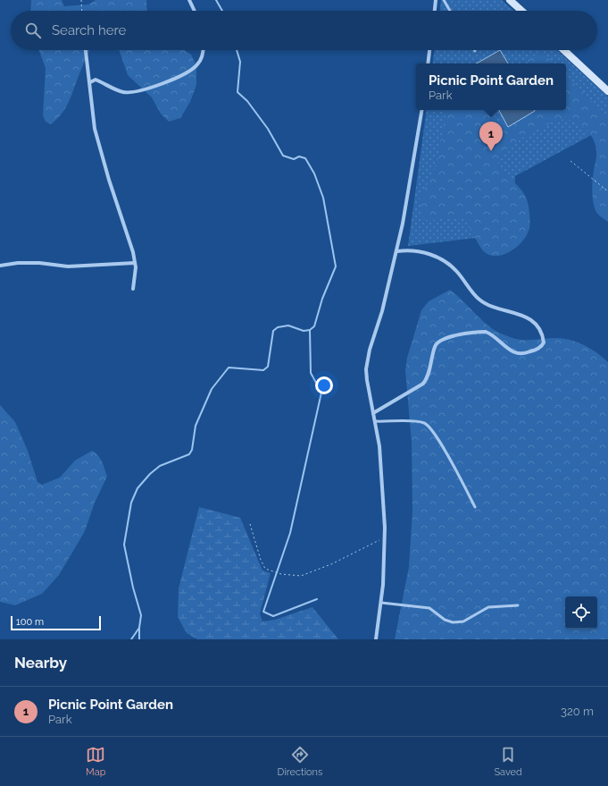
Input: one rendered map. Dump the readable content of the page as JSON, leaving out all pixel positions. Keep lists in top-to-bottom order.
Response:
{
  "scale_bar": "100 m",
  "page": {
    "search": "Search here",
    "popup": ["Picnic Point Garden", "Park"],
    "pins": "1",
    "scale": "100 m",
    "heading": "Nearby",
    "list": [
      {
        "mark": "1",
        "name": "Picnic Point Garden",
        "note": "Park",
        "value": "320 m"
      }
    ],
    "nav": ["Map", "Directions", "Saved"]
  }
}
